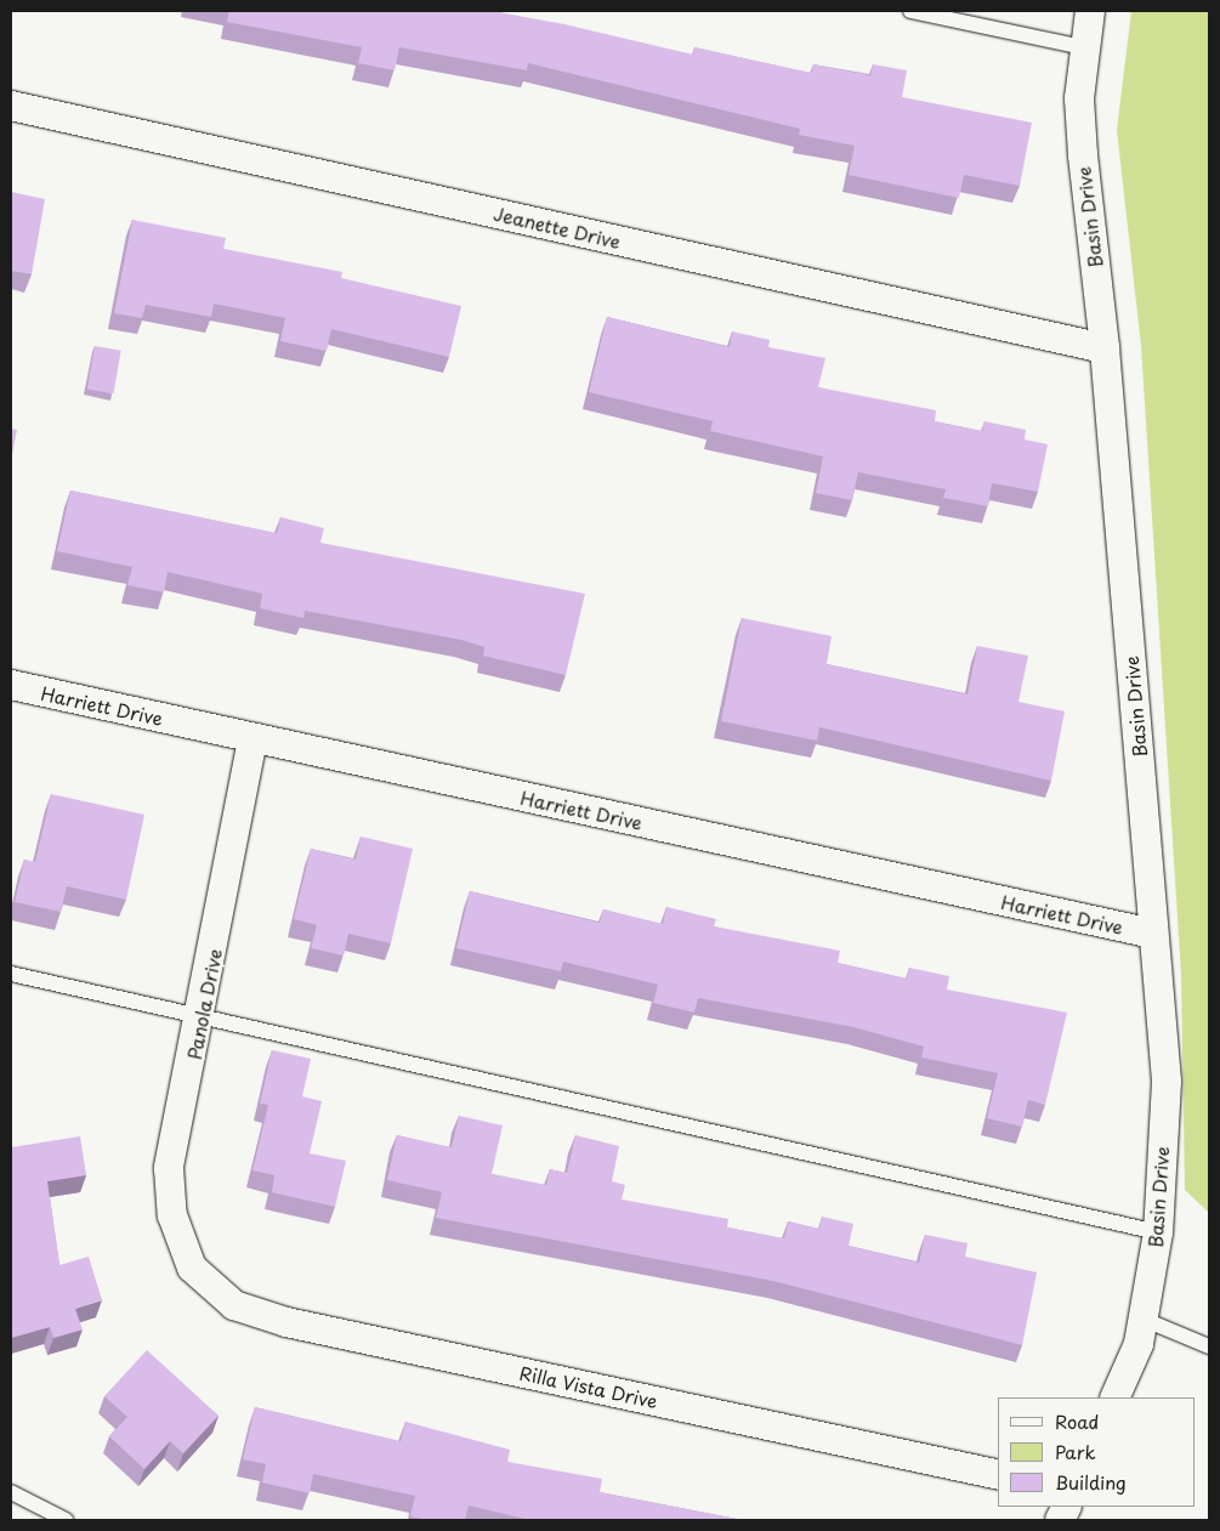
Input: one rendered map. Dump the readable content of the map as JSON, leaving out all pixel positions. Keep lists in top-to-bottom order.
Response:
{
  "streets": {
    "street": [
      "Basin Drive",
      "Jeanette Drive",
      "Harriett Drive",
      "Panola Drive",
      "Rilla Vista Drive"
    ]
  },
  "crossings": [
    ["Basin Drive", "Jeanette Drive"],
    ["Basin Drive", "Harriett Drive"],
    ["Harriett Drive", "Panola Drive"],
    ["Panola Drive", "Rilla Vista Drive"]
  ],
  "legend": ["Road", "Park", "Building"]
}
